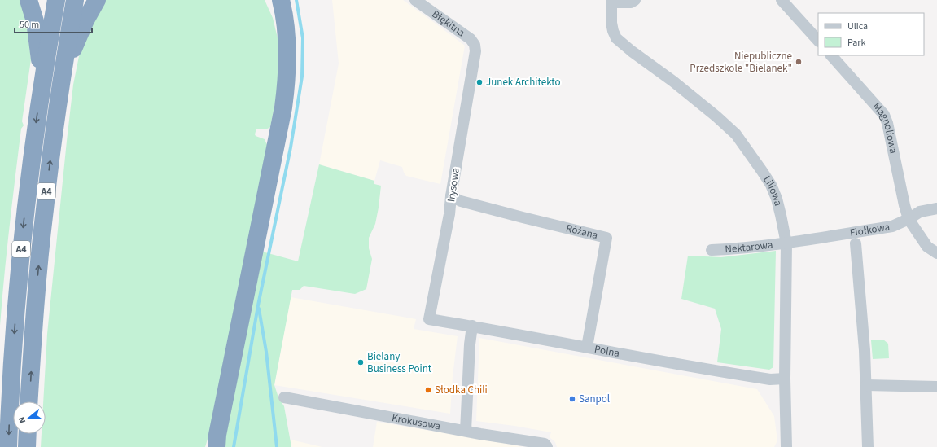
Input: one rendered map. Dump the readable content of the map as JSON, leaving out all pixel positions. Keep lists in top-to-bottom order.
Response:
{
  "streets": {
    "highway": ["A4", "А4"],
    "street": [
      "Błękitna",
      "Magnoliowa",
      "Irysowa",
      "Liliowa",
      "Fiołkowa",
      "Różana",
      "Nektarowa",
      "Polna",
      "Krokusowa"
    ]
  },
  "crossings": [
    ["Błękitna", "Irysowa"],
    ["Magnoliowa", "Fiołkowa"],
    ["Irysowa", "Różana"],
    ["Irysowa", "Polna"],
    ["Liliowa", "Fiołkowa"],
    ["Liliowa", "Nektarowa"],
    ["Liliowa", "Polna"],
    ["Fiołkowa", "Nektarowa"],
    ["Różana", "Polna"]
  ],
  "places": [
    "Niepubliczne Przedszkole \"Bielanek\"",
    "Junek Architekto",
    "Bielany Business Point",
    "Słodka Chili",
    "Sanpol"
  ],
  "legend": ["Ulica", "Park"],
  "scale_bar": "50 m",
  "north": "left"
}
